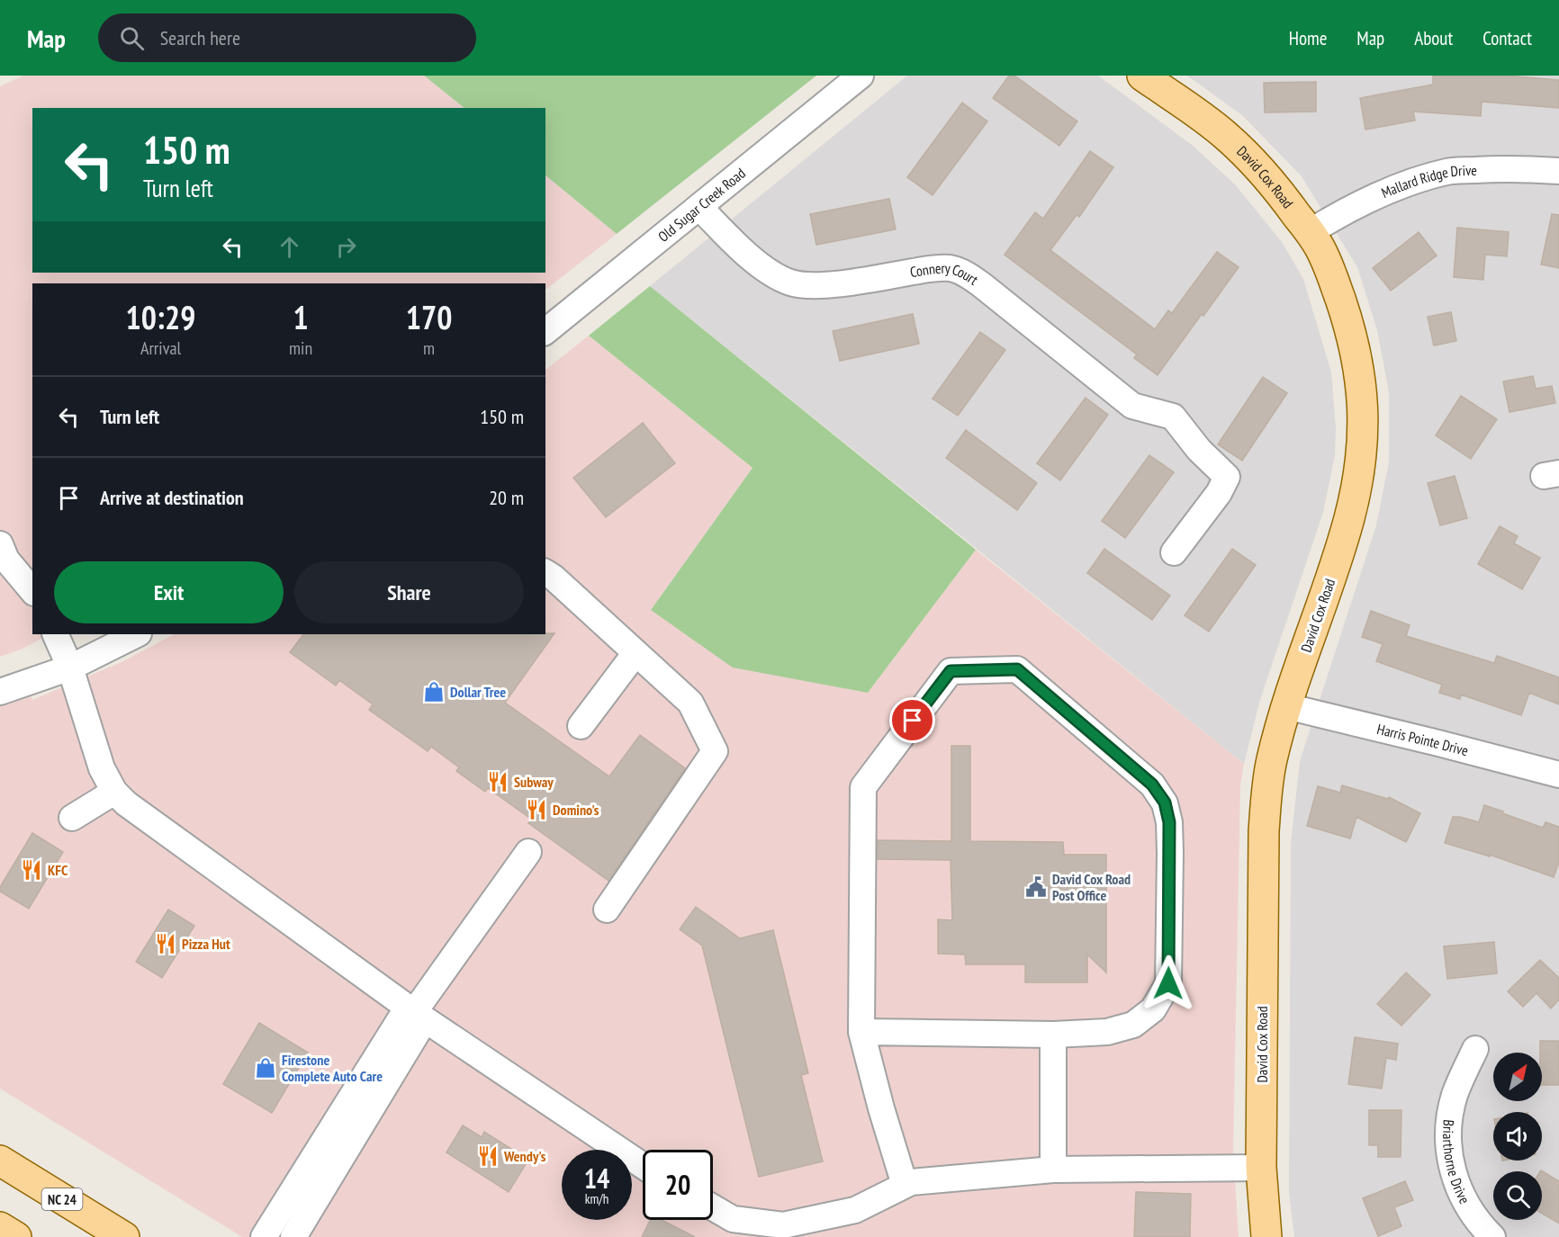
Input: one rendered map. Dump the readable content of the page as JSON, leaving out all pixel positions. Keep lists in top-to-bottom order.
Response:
{
  "streets": {
    "main road": ["David Cox Road", "NC 24"],
    "street": [
      "Mallard Ridge Drive",
      "Old Sugar Creek Road",
      "Connery Court",
      "Harris Pointe Drive",
      "Briarthorne Drive"
    ]
  },
  "crossings": [
    ["David Cox Road", "Mallard Ridge Drive"],
    ["David Cox Road", "Harris Pointe Drive"],
    ["Old Sugar Creek Road", "Connery Court"]
  ],
  "places": {
    "shop": ["Dollar Tree", "Firestone Complete Auto Care"],
    "restaurant": [
      "Subway",
      "Domino's",
      "KFC",
      "Pizza Hut",
      "Wendy's"
    ],
    "public building": ["David Cox Road Post Office"]
  },
  "north": "top right",
  "page": {
    "header": "Map",
    "search": "Search here",
    "nav": [
      "Home",
      "Map",
      "About",
      "Contact"
    ],
    "turn": ["150 m", "Turn left"],
    "eta": [
      "10:29",
      "Arrival",
      "1",
      "min",
      "170",
      "m"
    ],
    "list": [
      {
        "name": "Turn left",
        "value": "150 m"
      },
      {
        "name": "Arrive at destination",
        "value": "20 m"
      }
    ],
    "buttons": ["Exit", "Share"],
    "speed": "14 km/h",
    "limit": "20"
  }
}
